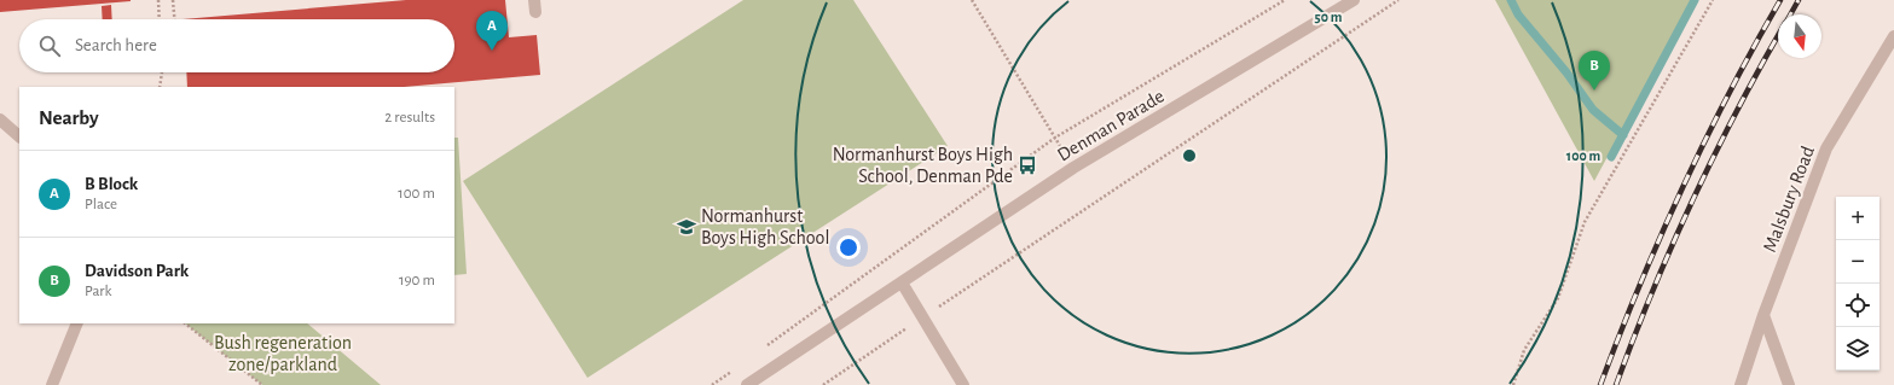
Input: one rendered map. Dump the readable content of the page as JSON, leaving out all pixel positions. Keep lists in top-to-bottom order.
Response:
{
  "streets": {
    "street": ["Denman Parade", "Malsbury Road"]
  },
  "parks": ["Bush regeneration zone/parkland"],
  "places": {
    "bus stop": ["Normanhurst Boys High School, Denman Pde"],
    "school or university": ["Normanhurst Boys High School"]
  },
  "north": "bottom",
  "page": {
    "pins": ["A", "B"],
    "search": "Search here",
    "heading": ["Nearby", "2 results"],
    "list": [
      {
        "mark": "A",
        "name": "B Block",
        "note": "Place",
        "value": "100 m"
      },
      {
        "mark": "B",
        "name": "Davidson Park",
        "note": "Park",
        "value": "190 m"
      }
    ],
    "map_buttons": ["+", "−"]
  },
  "rings": ["50 m", "100 m"]
}
